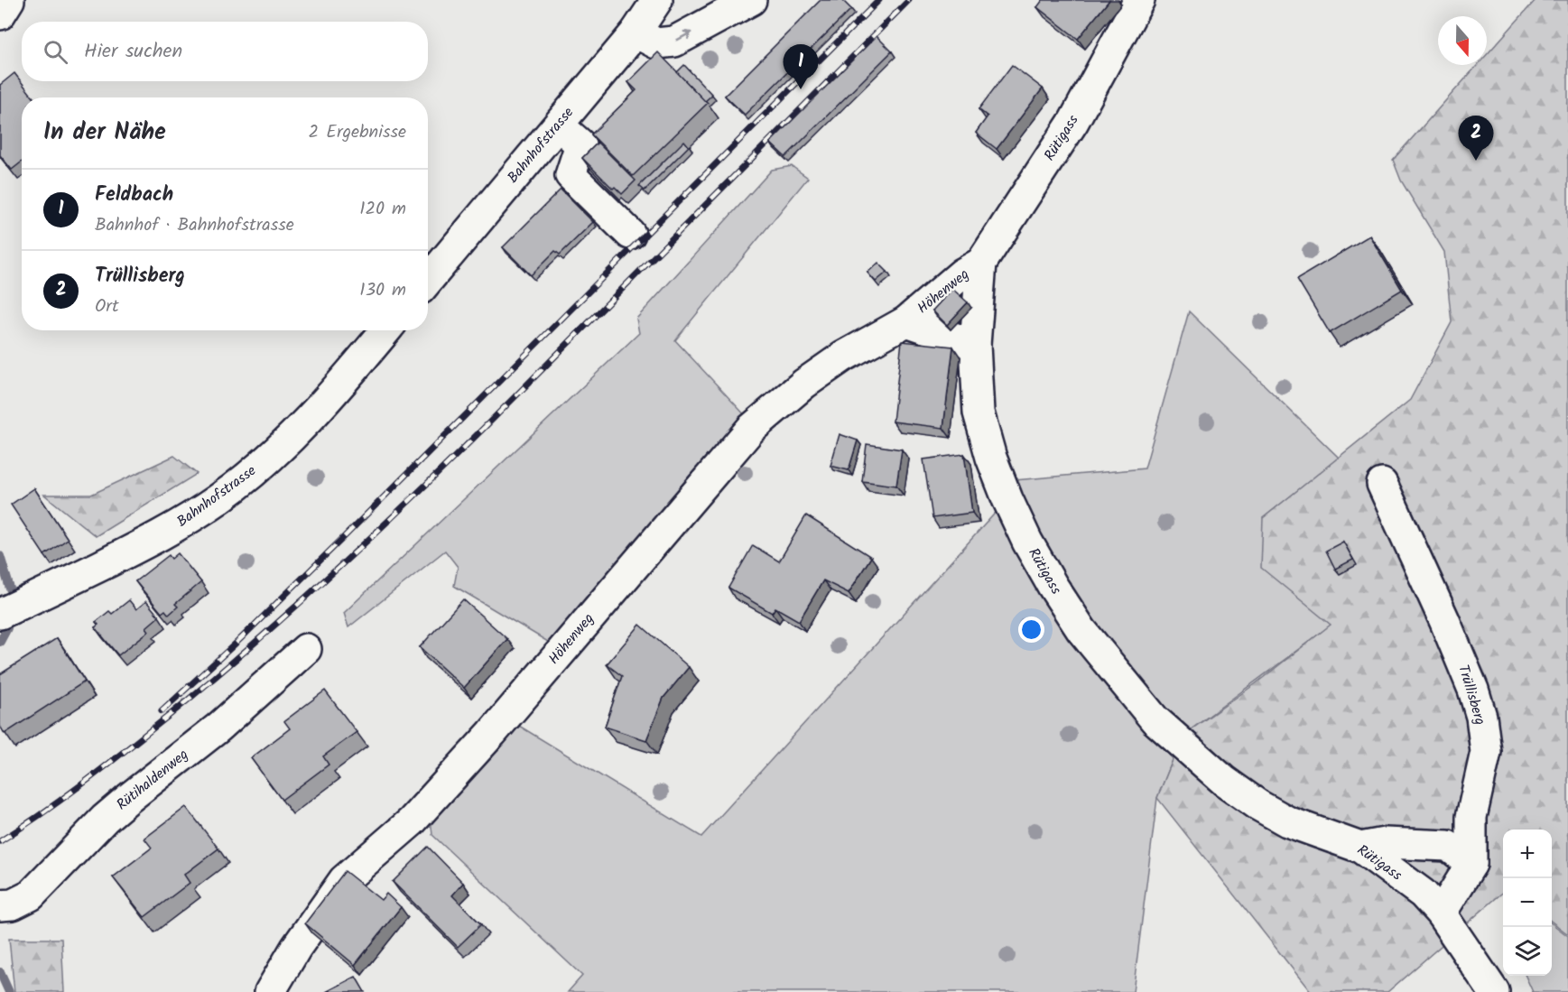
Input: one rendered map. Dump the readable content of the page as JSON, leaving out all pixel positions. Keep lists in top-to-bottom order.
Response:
{
  "streets": {
    "street": [
      "Rütigass",
      "Bahnhofstrasse",
      "Höhenweg",
      "Trüllisberg",
      "Rütihaldenweg"
    ]
  },
  "crossings": [
    ["Rütigass", "Höhenweg"]
  ],
  "north": "bottom",
  "page": {
    "search": "Hier suchen",
    "pins": ["1", "2"],
    "heading": ["In der Nähe", "2 Ergebnisse"],
    "list": [
      {
        "mark": "1",
        "name": "Feldbach",
        "note": "Bahnhof · Bahnhofstrasse",
        "value": "120 m"
      },
      {
        "mark": "2",
        "name": "Trüllisberg",
        "note": "Ort",
        "value": "130 m"
      }
    ],
    "map_buttons": ["+", "−"]
  }
}
